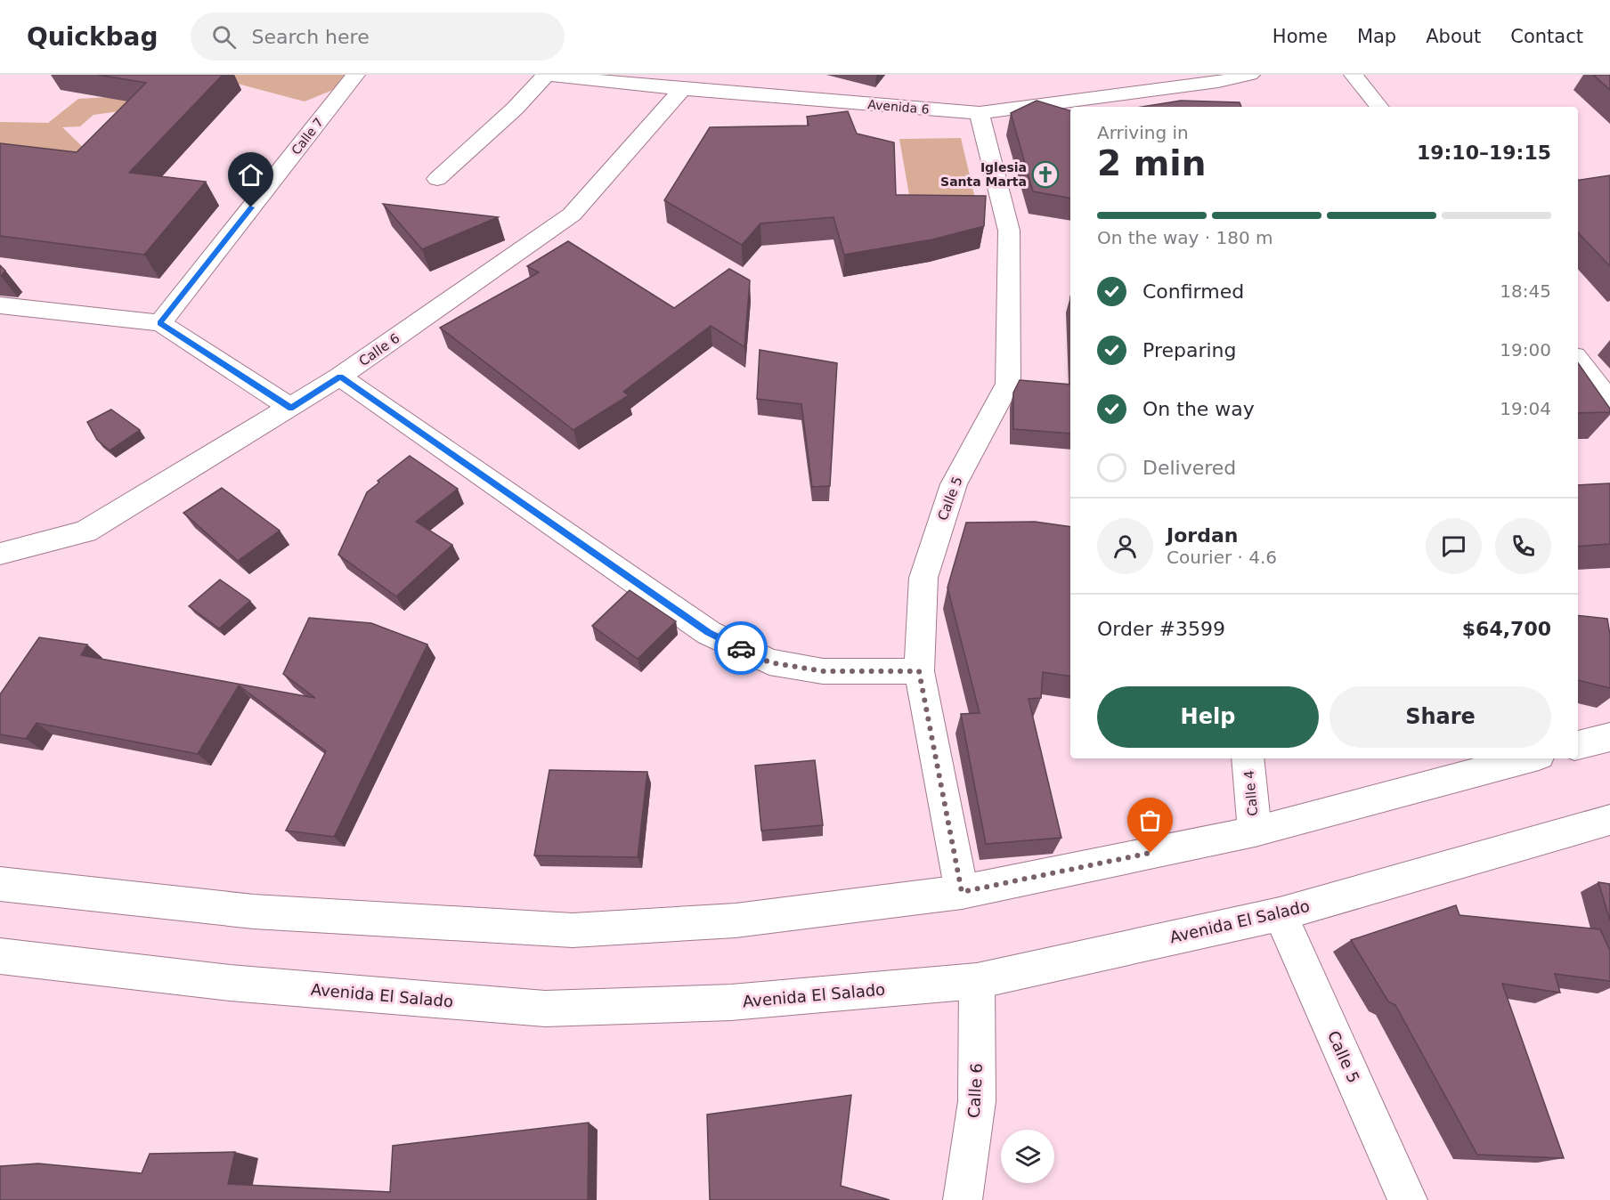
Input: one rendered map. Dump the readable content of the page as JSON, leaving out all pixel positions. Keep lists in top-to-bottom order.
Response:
{
  "streets": {
    "street": [
      "Avenida 6",
      "Calle 7",
      "Calle 6",
      "Calle 5",
      "Calle 4",
      "Avenida El Salado"
    ]
  },
  "crossings": [
    ["Avenida 6", "Calle 6"],
    ["Avenida 6", "Calle 5"],
    ["Calle 6", "Avenida El Salado"],
    ["Calle 5", "Avenida El Salado"]
  ],
  "places": {
    "church": ["Iglesia Santa Marta"]
  },
  "page": {
    "header": "Quickbag",
    "search": "Search here",
    "nav": [
      "Home",
      "Map",
      "About",
      "Contact"
    ],
    "heading": ["2 min", "Arriving in", "19:10–19:15"],
    "panel": [
      "Jordan",
      "Courier · 4.6",
      "Order #3599",
      "$64,700"
    ],
    "bar": "On the way · 180 m",
    "list": [
      ["Confirmed", "18:45"],
      ["Preparing", "19:00"],
      ["On the way", "19:04"],
      "Delivered"
    ],
    "buttons": ["Help", "Share"]
  }
}
